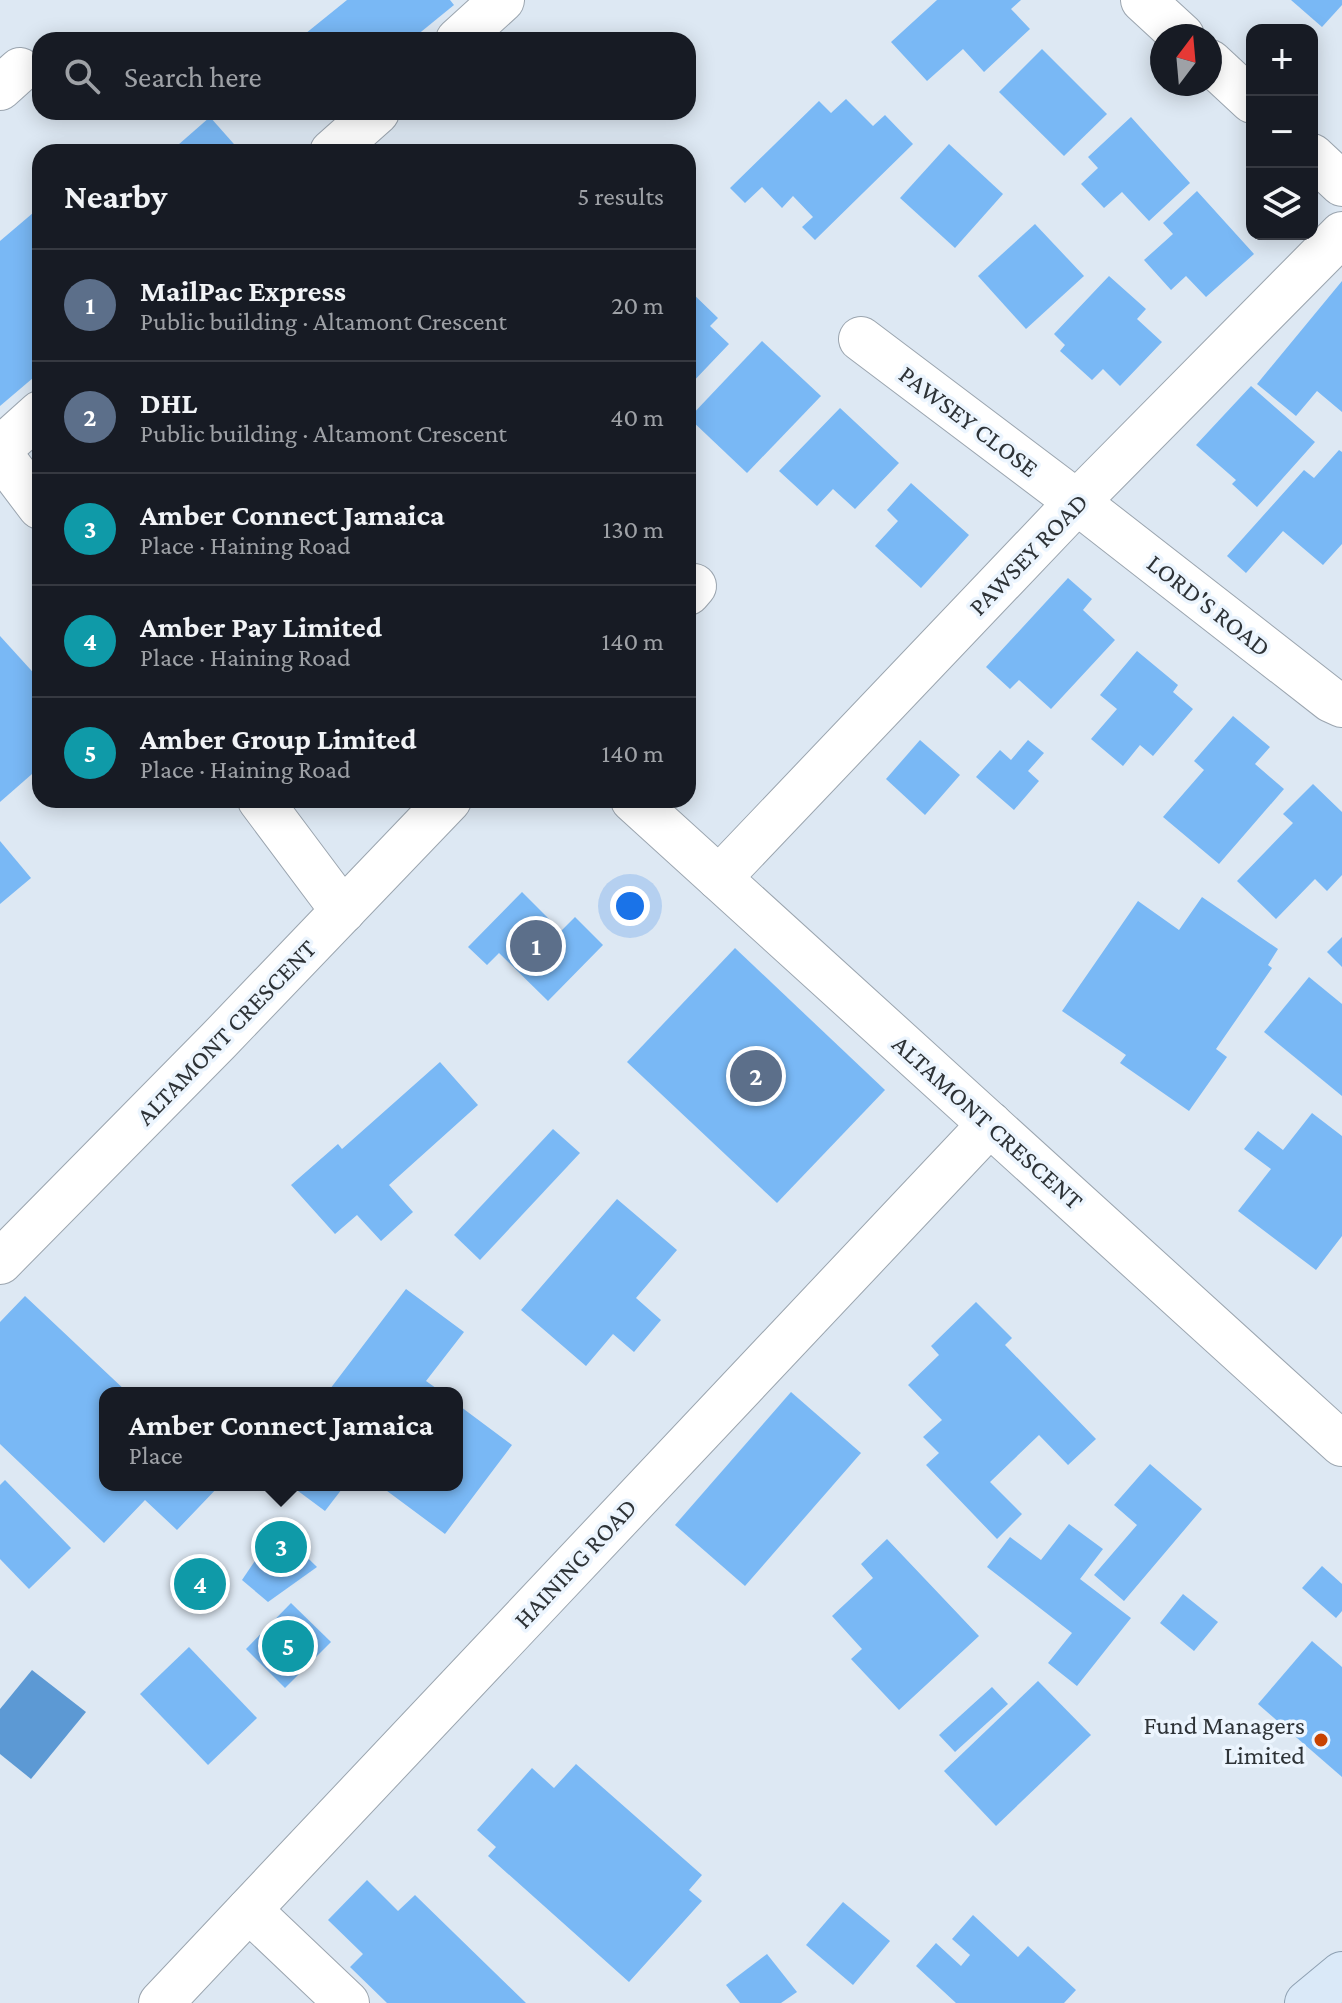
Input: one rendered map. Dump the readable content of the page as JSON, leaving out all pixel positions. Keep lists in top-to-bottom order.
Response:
{
  "streets": {
    "street": [
      "PAWSEY CLOSE",
      "PAWSEY ROAD",
      "LORD'S ROAD",
      "ALTAMONT CRESCENT",
      "HAINING ROAD"
    ]
  },
  "crossings": [
    ["PAWSEY CLOSE", "PAWSEY ROAD"],
    ["PAWSEY CLOSE", "LORD'S ROAD"],
    ["PAWSEY ROAD", "LORD'S ROAD"],
    ["PAWSEY ROAD", "ALTAMONT CRESCENT"],
    ["ALTAMONT CRESCENT", "HAINING ROAD"]
  ],
  "places": ["Fund Managers Limited"],
  "north": "top",
  "page": {
    "map_buttons": ["+", "−"],
    "search": "Search here",
    "heading": ["Nearby", "5 results"],
    "list": [
      {
        "mark": "1",
        "name": "MailPac Express",
        "note": "Public building · Altamont Crescent",
        "value": "20 m"
      },
      {
        "mark": "2",
        "name": "DHL",
        "note": "Public building · Altamont Crescent",
        "value": "40 m"
      },
      {
        "mark": "3",
        "name": "Amber Connect Jamaica",
        "note": "Place · Haining Road",
        "value": "130 m"
      },
      {
        "mark": "4",
        "name": "Amber Pay Limited",
        "note": "Place · Haining Road",
        "value": "140 m"
      },
      {
        "mark": "5",
        "name": "Amber Group Limited",
        "note": "Place · Haining Road",
        "value": "140 m"
      }
    ],
    "pins": [
      "1",
      "2",
      "3",
      "4",
      "5"
    ],
    "popup": ["Amber Connect Jamaica", "Place"]
  }
}
